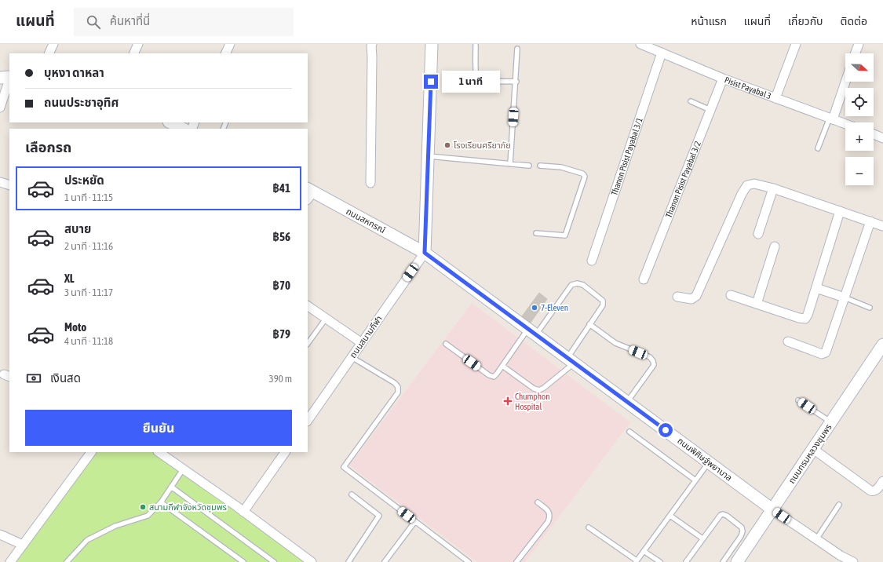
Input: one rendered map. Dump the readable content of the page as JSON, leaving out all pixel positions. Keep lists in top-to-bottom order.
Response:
{
  "streets": {
    "street": [
      "Pisist Payabal 3",
      "Thanon Pisist Payabal 3/1",
      "Thanon Pisist Payabal 3/2",
      "ถนนสหกรณ์",
      "ถนนสนามกีฬา",
      "ถนนกรมหลวงชุมพร",
      "ถนนพิศิษฐ์พยาบาล"
    ]
  },
  "crossings": [
    ["Pisist Payabal 3", "Thanon Pisist Payabal 3/1"],
    ["Pisist Payabal 3", "Thanon Pisist Payabal 3/2"],
    ["ถนนสหกรณ์", "ถนนสนามกีฬา"],
    ["ถนนสหกรณ์", "ถนนพิศิษฐ์พยาบาล"],
    ["ถนนสนามกีฬา", "ถนนพิศิษฐ์พยาบาล"],
    ["ถนนกรมหลวงชุมพร", "ถนนพิศิษฐ์พยาบาล"]
  ],
  "places": {
    "other": ["โรงเรียนศรียาภัย", "7-Eleven", "สนามกีฬาจังหวัดชุมพร"],
    "health": ["Chumphon Hospital"]
  },
  "north": "right",
  "page": {
    "header": "แผนที่",
    "search": "ค้นหาที่นี่",
    "nav": [
      "หน้าแรก",
      "แผนที่",
      "เกี่ยวกับ",
      "ติดต่อ"
    ],
    "map_buttons": ["+", "−"],
    "banner": ["บุหงา ดาหลา", "ถนนประชาอุทิศ"],
    "bubble": "1 นาที",
    "heading": "เลือกรถ",
    "list": [
      {
        "name": "ประหยัด",
        "note": "1 นาที · 11:15",
        "value": "฿41"
      },
      {
        "name": "สบาย",
        "note": "2 นาที · 11:16",
        "value": "฿56"
      },
      {
        "name": "XL",
        "note": "3 นาที · 11:17",
        "value": "฿70"
      },
      {
        "name": "Moto",
        "note": "4 นาที · 11:18",
        "value": "฿79"
      }
    ],
    "pay": ["เงินสด", "390 m"],
    "buttons": "ยืนยัน"
  }
}
